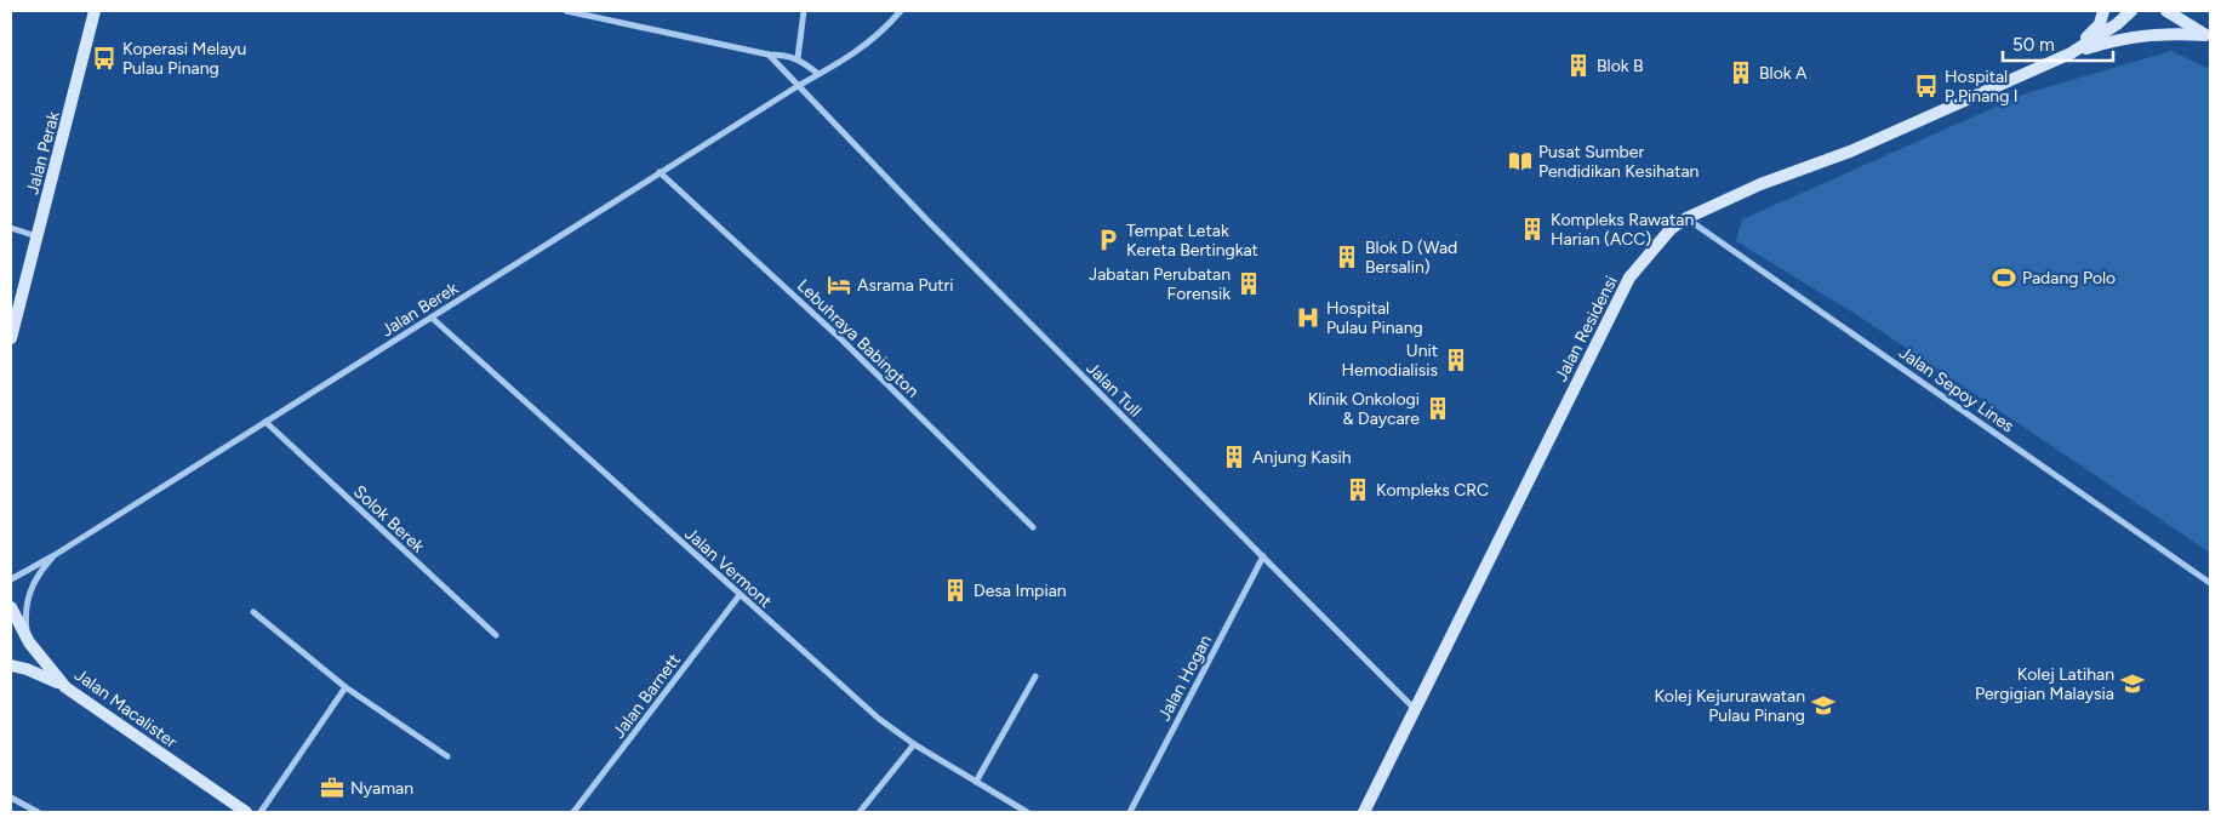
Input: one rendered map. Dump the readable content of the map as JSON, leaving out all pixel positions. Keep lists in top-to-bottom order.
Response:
{
  "streets": {
    "main road": ["Jalan Perak", "Jalan Residensi", "Jalan Macalister"],
    "street": [
      "Jalan Berek",
      "Lebuhraya Babington",
      "Jalan Tull",
      "Jalan Sepoy Lines",
      "Solok Berek",
      "Jalan Vermont",
      "Jalan Hogan",
      "Jalan Barnett"
    ]
  },
  "crossings": [
    ["Jalan Berek", "Lebuhraya Babington"],
    ["Jalan Berek", "Jalan Tull"],
    ["Jalan Berek", "Solok Berek"],
    ["Jalan Berek", "Jalan Vermont"],
    ["Jalan Berek", "Jalan Macalister"],
    ["Jalan Residensi", "Jalan Tull"],
    ["Jalan Residensi", "Jalan Sepoy Lines"],
    ["Jalan Tull", "Jalan Hogan"],
    ["Jalan Vermont", "Jalan Barnett"]
  ],
  "places": {
    "bus stop": ["Koperasi Melayu Pulau Pinang", "Hospital P.Pinang I"],
    "building": [
      "Blok B",
      "Blok A",
      "Kompleks Rawatan Harian (ACC)",
      "Blok D (Wad Bersalin)",
      "Jabatan Perubatan Forensik",
      "Unit Hemodialisis",
      "Klinik Onkologi & Daycare",
      "Anjung Kasih",
      "Kompleks CRC",
      "Desa Impian"
    ],
    "library": ["Pusat Sumber Pendidikan Kesihatan"],
    "parking": ["Tempat Letak Kereta Bertingkat"],
    "sports": ["Padang Polo"],
    "hotel": ["Asrama Putri"],
    "hospital": ["Hospital Pulau Pinang"],
    "school or university": ["Kolej Latihan Pergigian Malaysia", "Kolej Kejururawatan Pulau Pinang"],
    "office": ["Nyaman"]
  },
  "scale_bar": "50 m"
}
